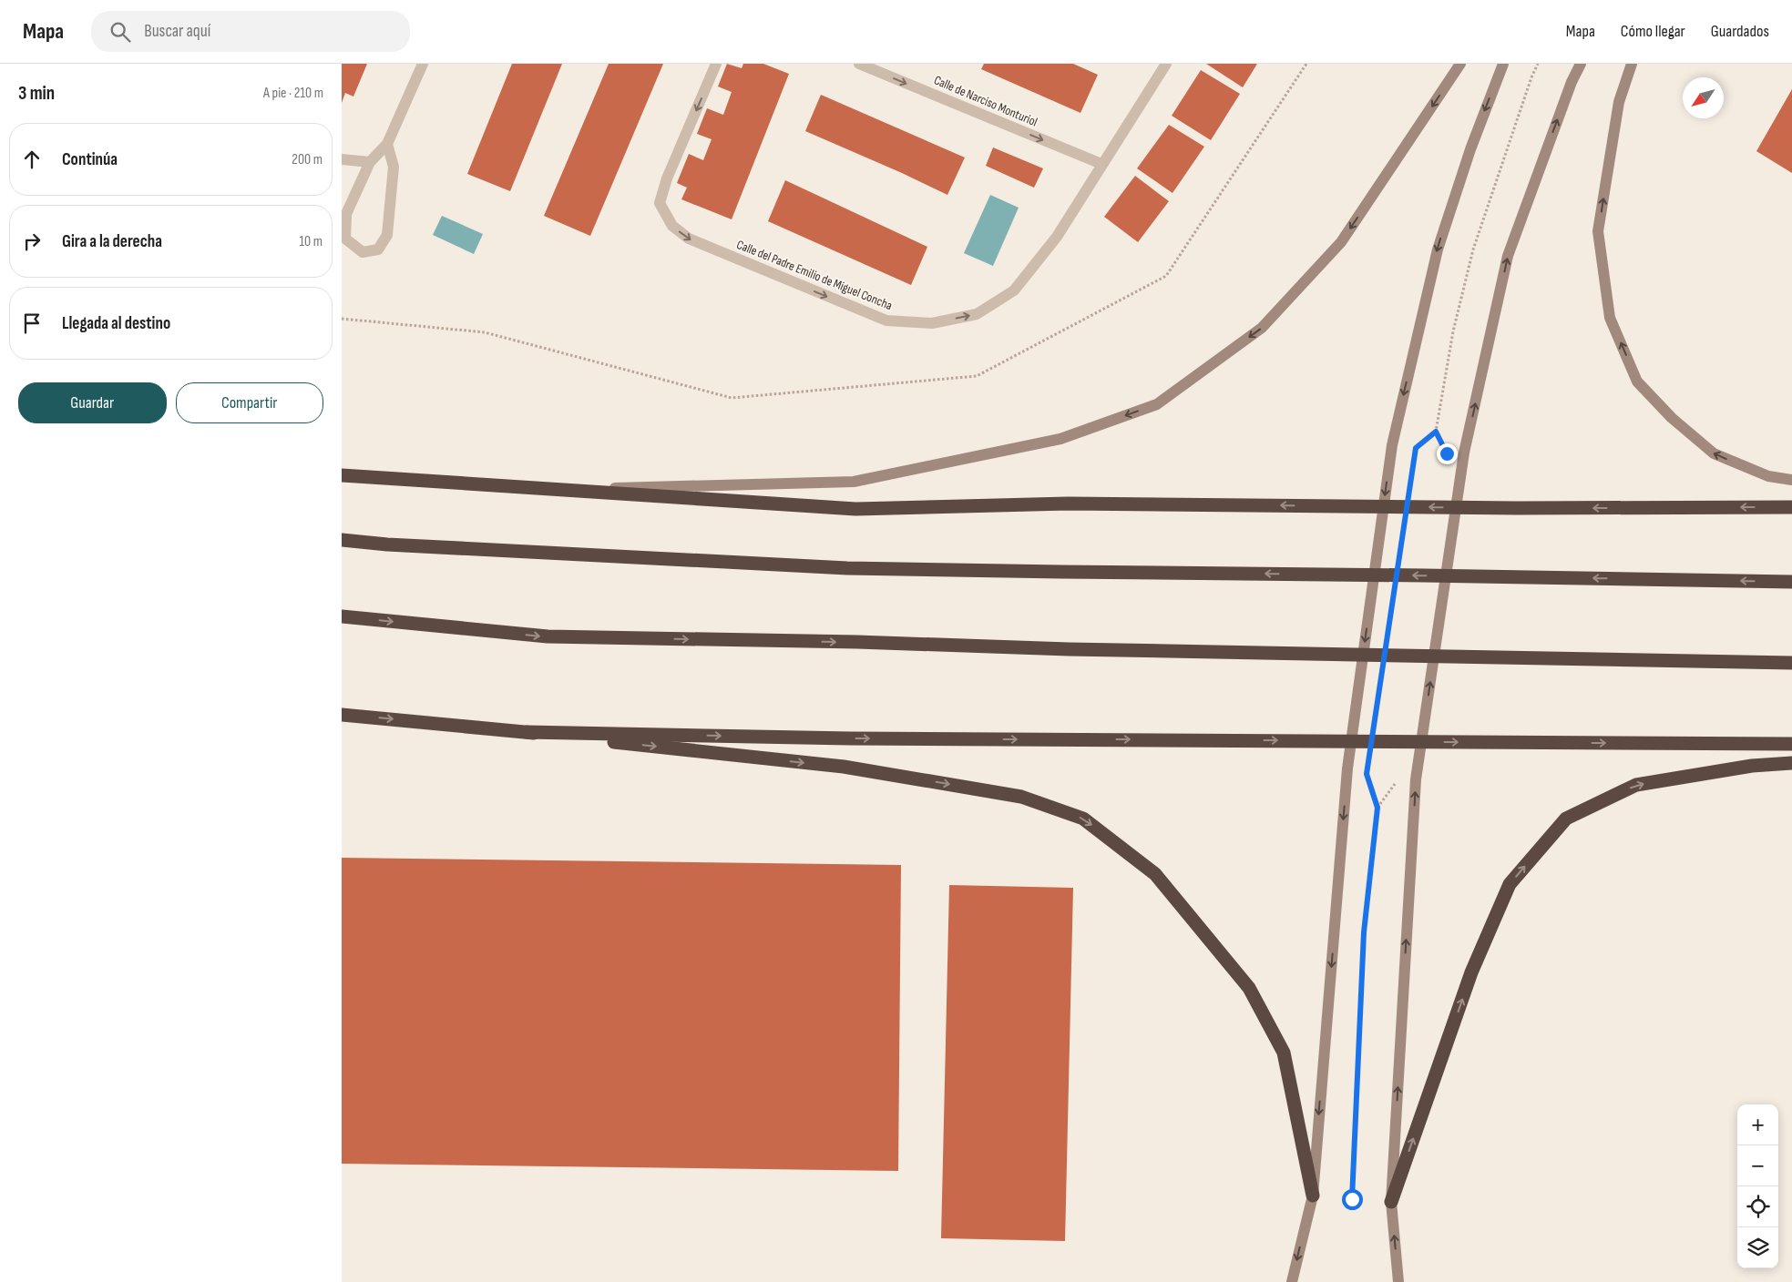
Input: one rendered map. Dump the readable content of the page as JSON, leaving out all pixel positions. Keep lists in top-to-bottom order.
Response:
{
  "streets": {
    "street": ["Calle de Narciso Monturiol", "Calle del Padre Emilio de Miguel Concha"]
  },
  "crossings": [
    ["Calle de Narciso Monturiol", "Calle del Padre Emilio de Miguel Concha"]
  ],
  "one_way": ["Calle de Narciso Monturiol"],
  "north": "bottom left",
  "page": {
    "header": "Mapa",
    "search": "Buscar aquí",
    "nav": ["Mapa", "Cómo llegar", "Guardados"],
    "heading": ["3 min", "A pie · 210 m"],
    "list": [
      ["Continúa", "200 m"],
      ["Gira a la derecha", "10 m"],
      "Llegada al destino"
    ],
    "buttons": ["Guardar", "Compartir"],
    "map_buttons": ["+", "−"]
  }
}
